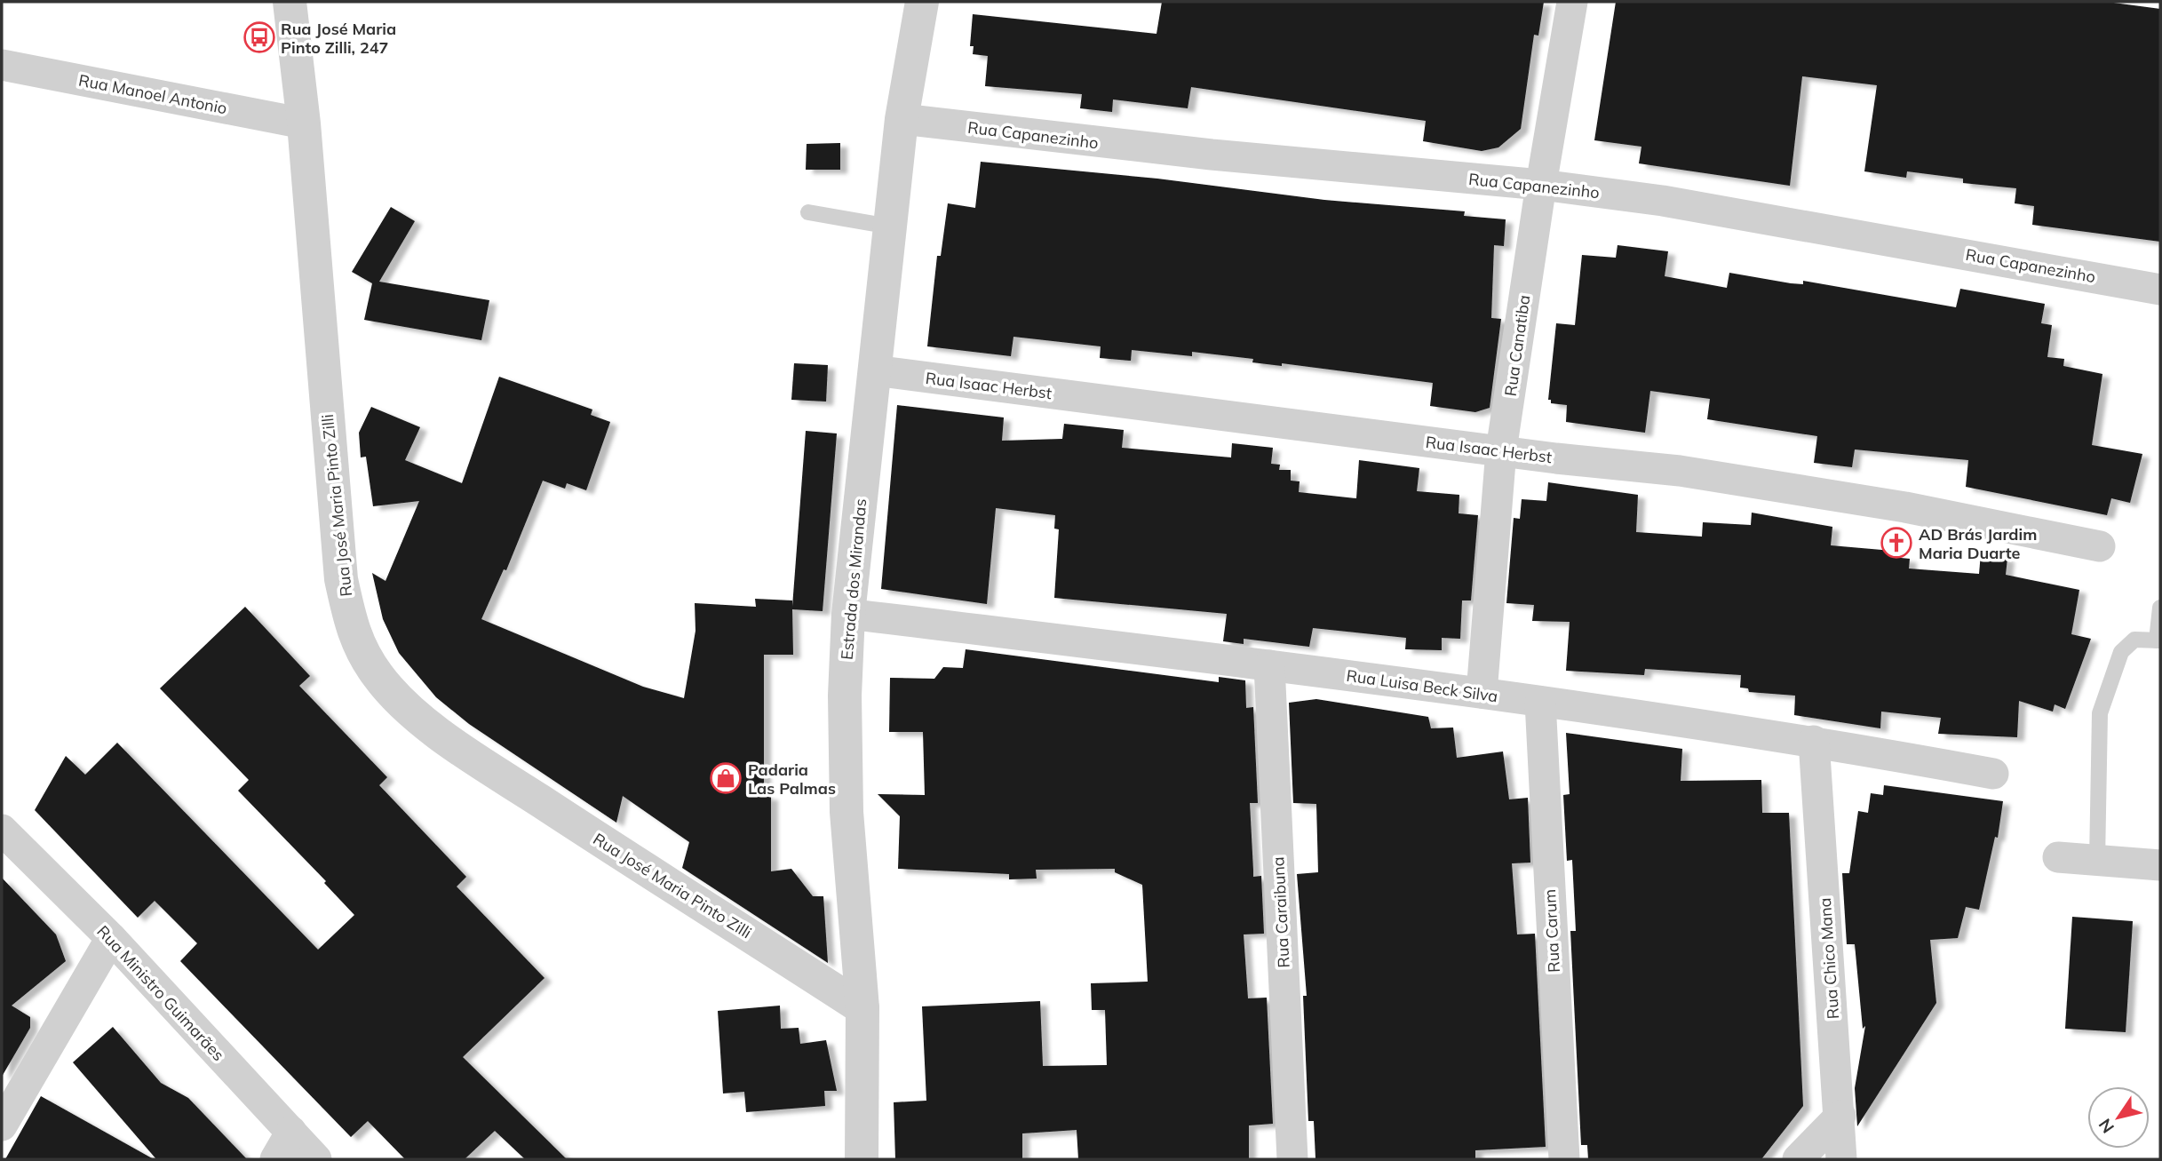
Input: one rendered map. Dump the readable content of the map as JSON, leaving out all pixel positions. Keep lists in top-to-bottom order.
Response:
{
  "streets": {
    "street": [
      "Rua Manoel Antonio",
      "Rua Capanezinho",
      "Rua Canatiba",
      "Rua Isaac Herbst",
      "Rua José Maria Pinto Zilli",
      "Estrada dos Mirandas",
      "Rua Luisa Beck Silva",
      "Rua Caraibuna",
      "Rua Carum",
      "Rua Chico Mana",
      "Rua Ministro Guimarães"
    ]
  },
  "crossings": [
    ["Rua Manoel Antonio", "Rua José Maria Pinto Zilli"],
    ["Rua Capanezinho", "Rua Canatiba"],
    ["Rua Capanezinho", "Estrada dos Mirandas"],
    ["Rua Canatiba", "Rua Isaac Herbst"],
    ["Rua Canatiba", "Rua Luisa Beck Silva"],
    ["Rua Isaac Herbst", "Estrada dos Mirandas"],
    ["Rua José Maria Pinto Zilli", "Estrada dos Mirandas"],
    ["Estrada dos Mirandas", "Rua Luisa Beck Silva"],
    ["Rua Luisa Beck Silva", "Rua Caraibuna"],
    ["Rua Luisa Beck Silva", "Rua Carum"],
    ["Rua Luisa Beck Silva", "Rua Chico Mana"]
  ],
  "places": {
    "bus stop": ["Rua José Maria Pinto Zilli, 247"],
    "church": ["AD Brás Jardim Maria Duarte"],
    "shop": ["Padaria Las Palmas"]
  },
  "north": "bottom left"
}
